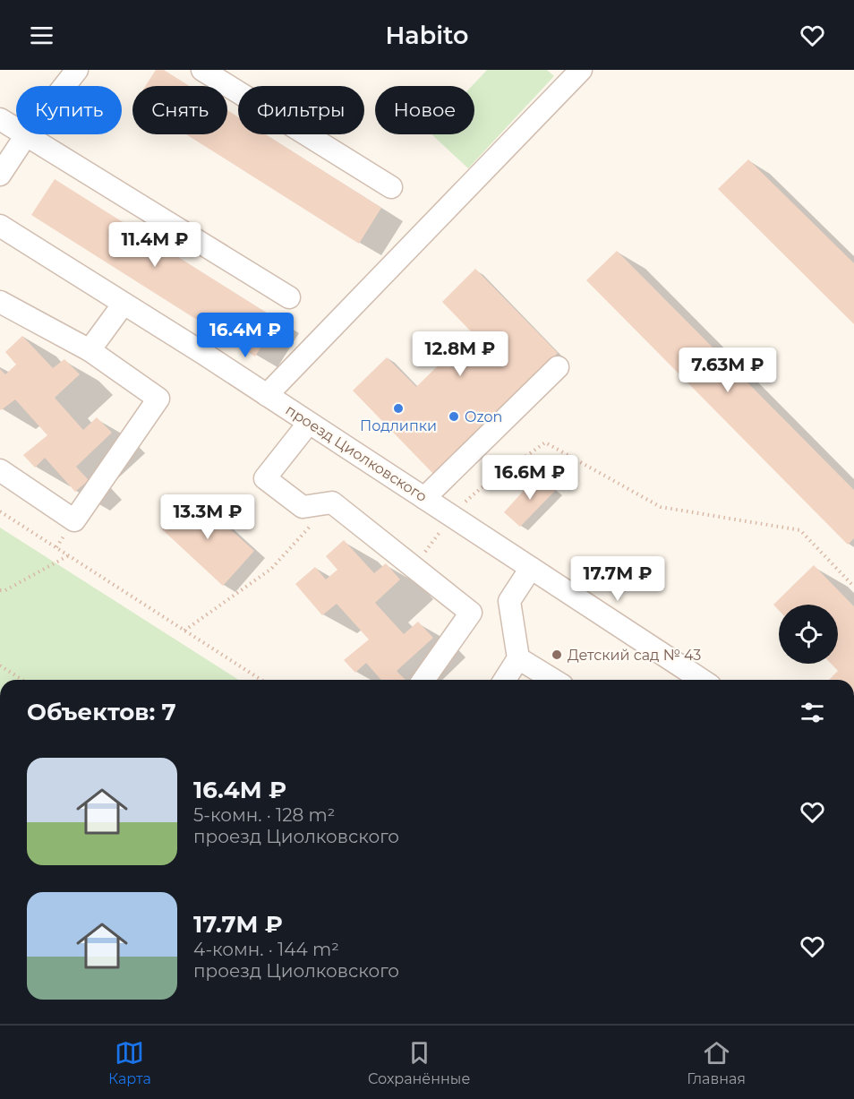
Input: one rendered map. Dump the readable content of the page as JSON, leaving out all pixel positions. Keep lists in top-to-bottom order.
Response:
{
  "streets": {
    "street": ["проезд Циолковского"]
  },
  "places": ["Подлипки", "Ozon", "Детский сад № 43"],
  "page": {
    "header": "Habito",
    "chip": [
      "Купить",
      "Снять",
      "Фильтры",
      "Новое"
    ],
    "price": [
      "11.4M ₽",
      "16.4M ₽",
      "12.8M ₽",
      "7.63M ₽",
      "16.6M ₽",
      "13.3M ₽",
      "17.7M ₽"
    ],
    "heading": "Объектов: 7",
    "list": [
      {
        "name": "16.4M ₽",
        "note": "5-комн. · 128 m² · проезд Циолковского"
      },
      {
        "name": "17.7M ₽",
        "note": "4-комн. · 144 m² · проезд Циолковского"
      }
    ],
    "tabs": ["Карта", "Сохранённые", "Главная"]
  }
}
